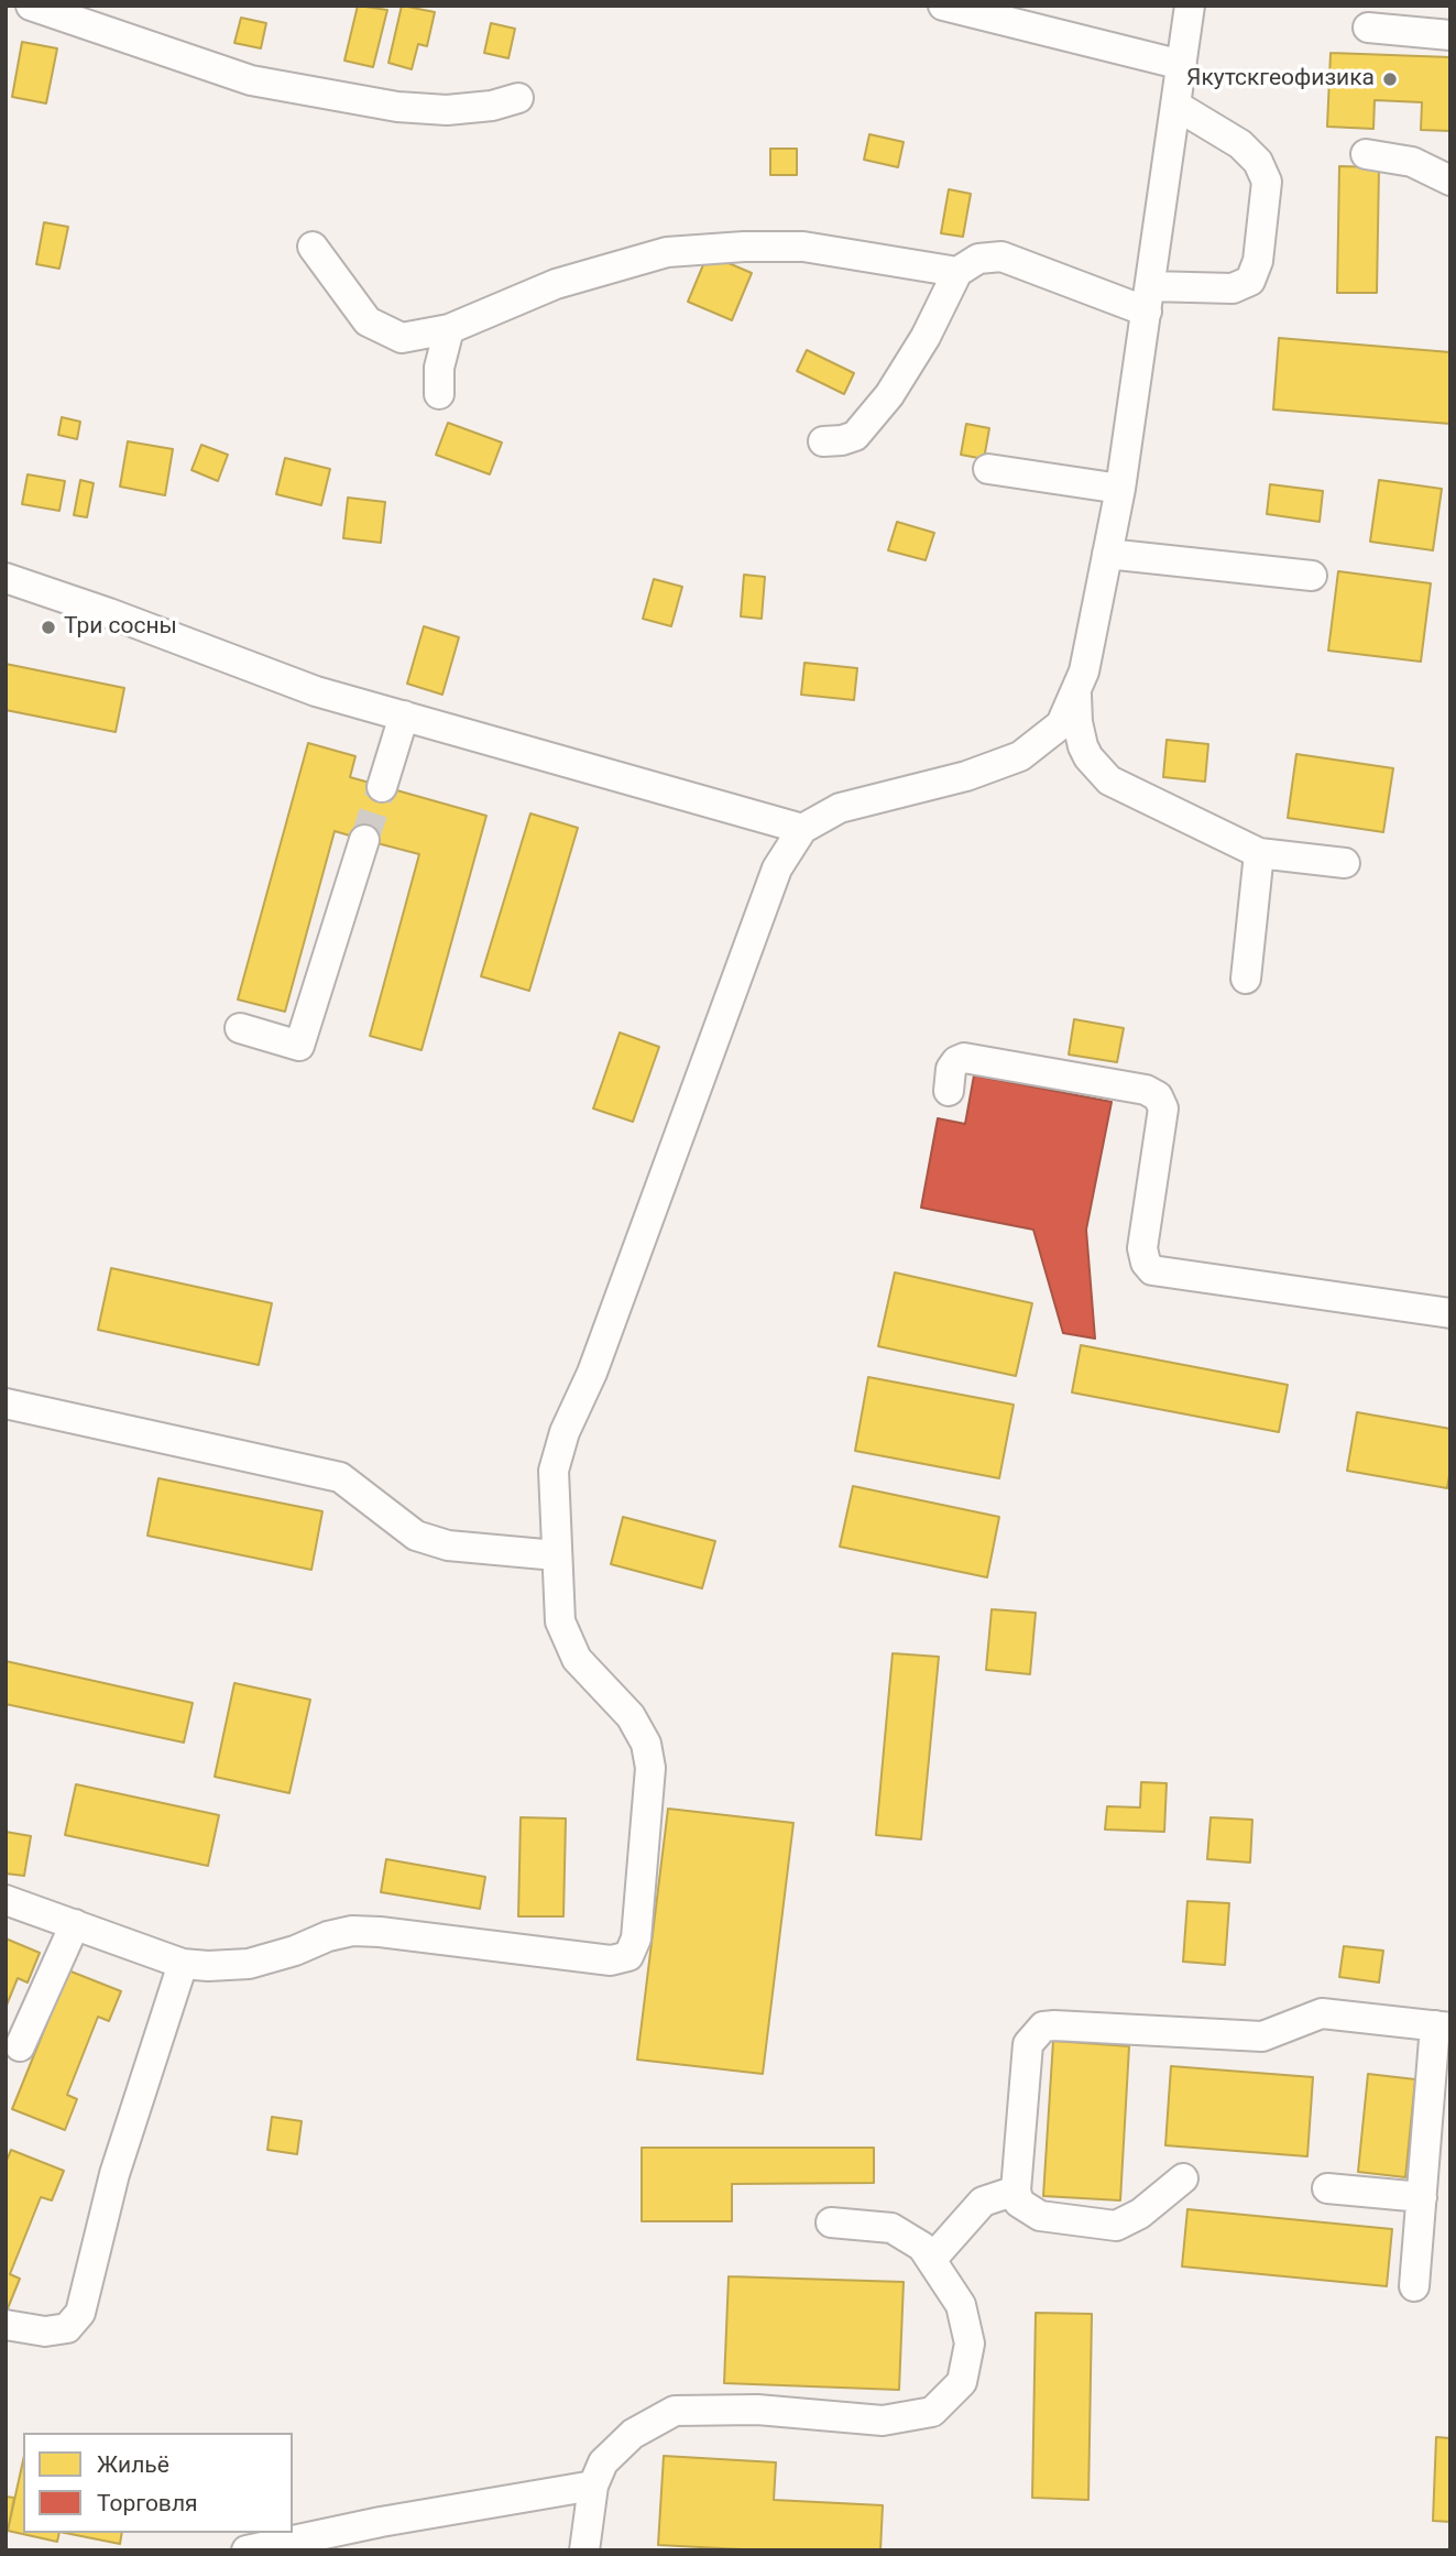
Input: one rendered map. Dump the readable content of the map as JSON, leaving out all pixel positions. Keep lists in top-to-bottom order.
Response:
{
  "places": ["Якутскгеофизика", "Три сосны"],
  "legend": ["Жильё", "Торговля"]
}
